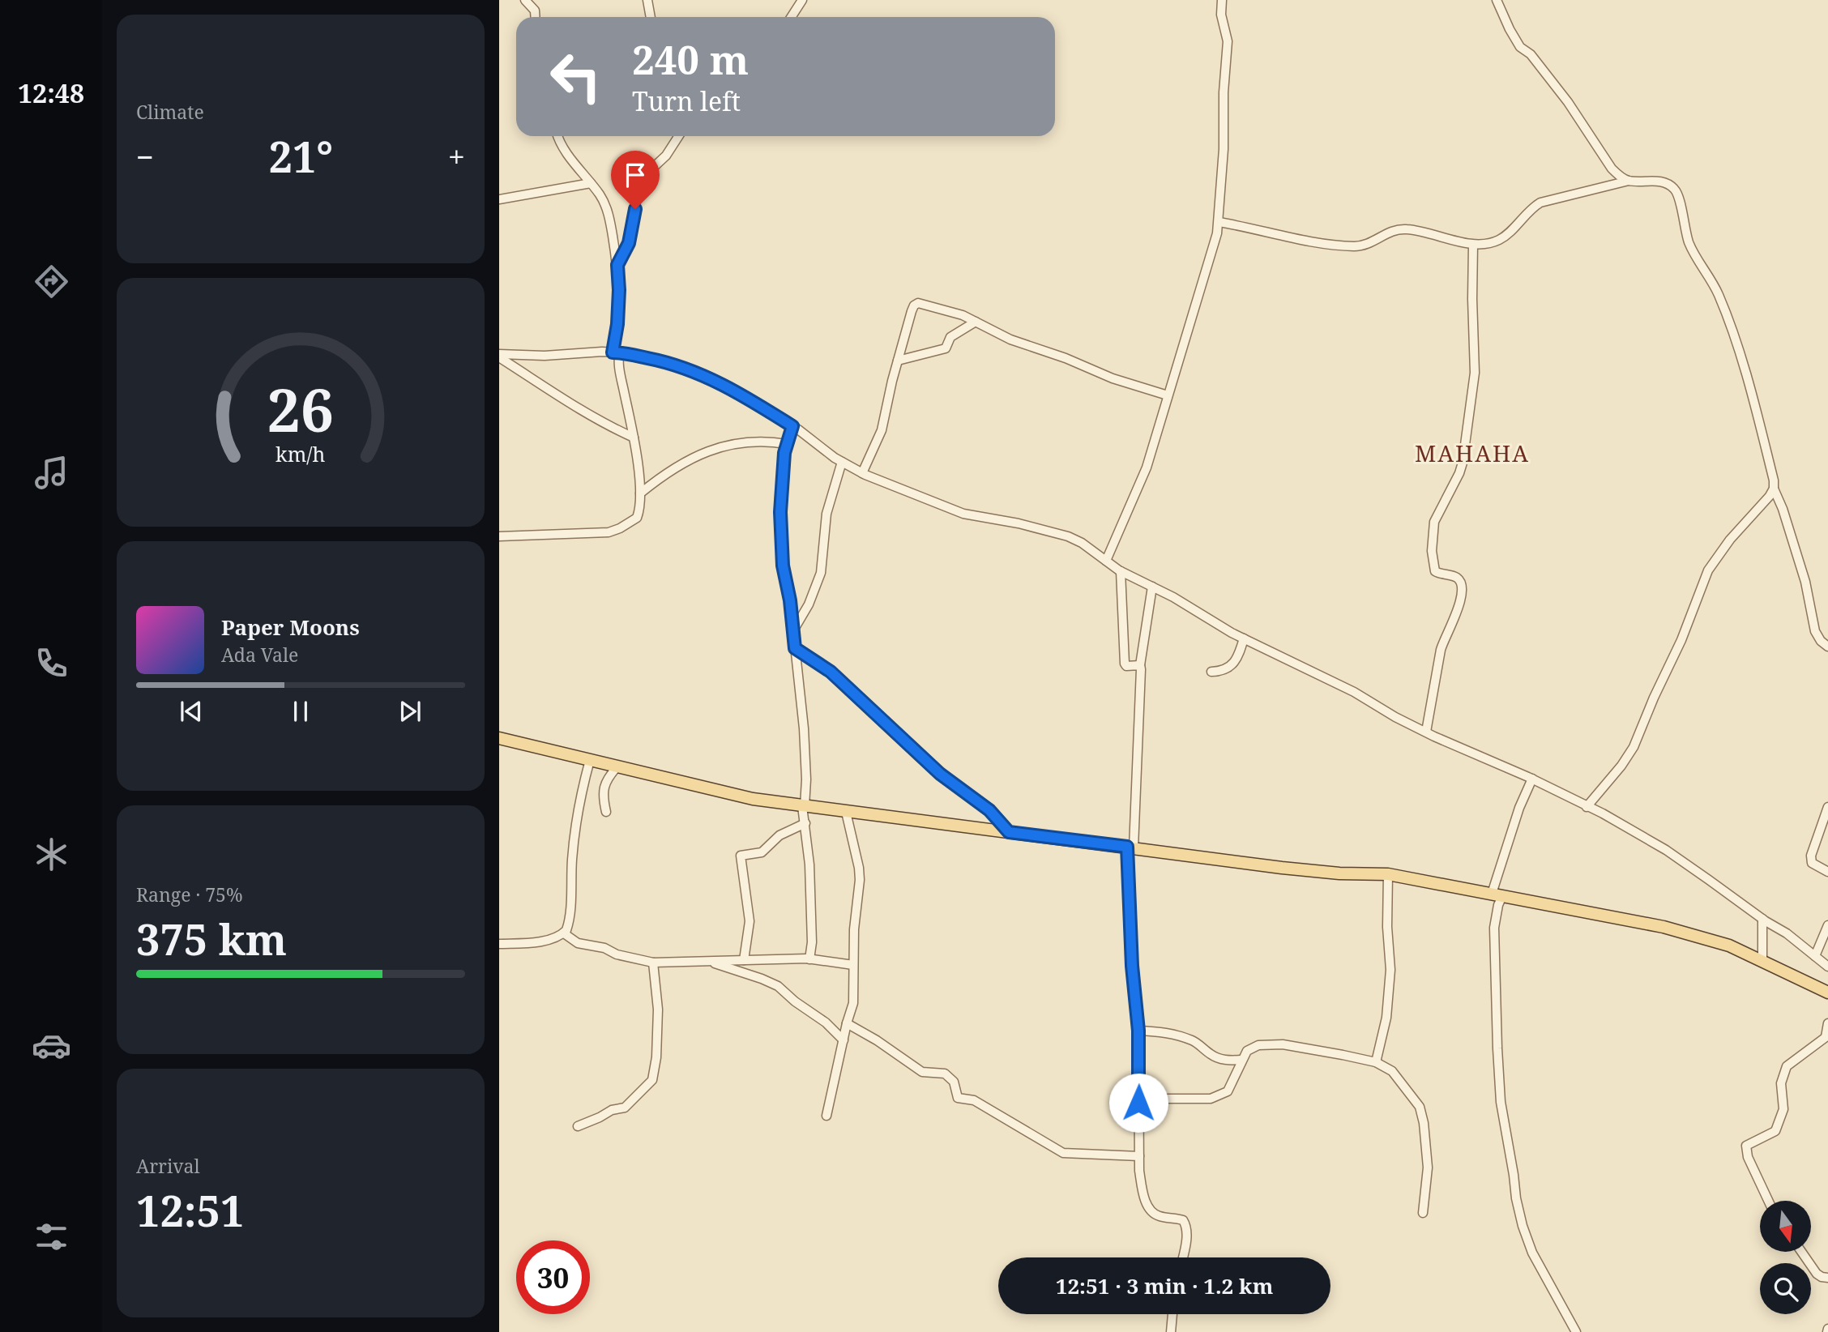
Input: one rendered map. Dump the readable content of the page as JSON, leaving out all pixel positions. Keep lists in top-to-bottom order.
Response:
{
  "districts": ["MAHAHA"],
  "north": "bottom",
  "page": {
    "tabs": "12:48",
    "tile": [
      "Climate",
      ["Range · 75%", "375 km"],
      ["Arrival", "12:51"]
    ],
    "turn": ["240 m", "Turn left"],
    "heat": ["−", "21°", "+"],
    "song": ["Paper Moons", "Ada Vale"],
    "limit": "30",
    "trip": "12:51 · 3 min · 1.2 km",
    "gauge": ["26", "km/h"]
  }
}
